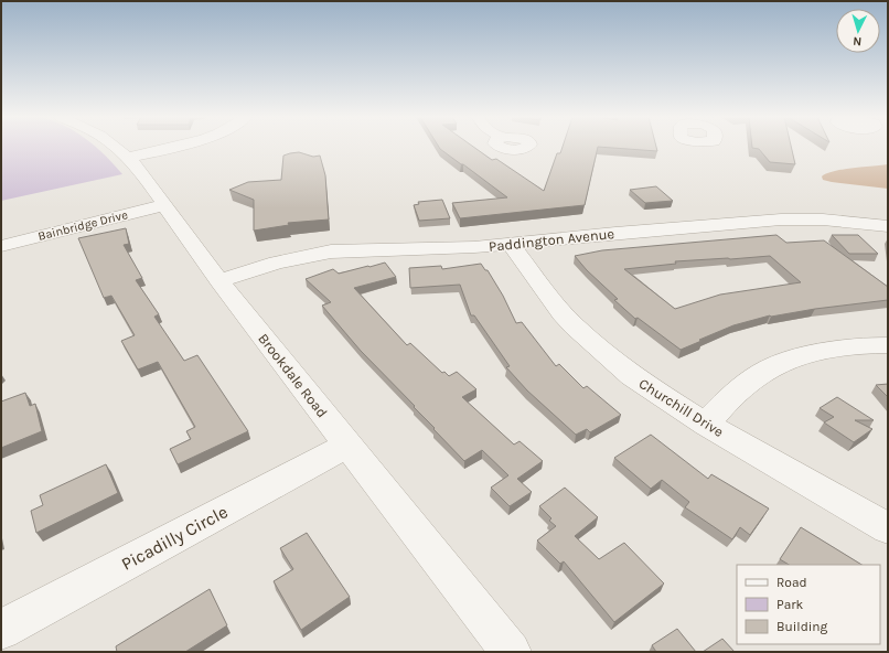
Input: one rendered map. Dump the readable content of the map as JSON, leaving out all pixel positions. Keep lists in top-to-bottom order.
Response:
{
  "streets": {
    "street": [
      "Bainbridge Drive",
      "Paddington Avenue",
      "Brookdale Road",
      "Churchill Drive",
      "Picadilly Circle"
    ]
  },
  "crossings": [
    ["Bainbridge Drive", "Brookdale Road"],
    ["Paddington Avenue", "Brookdale Road"],
    ["Paddington Avenue", "Churchill Drive"],
    ["Brookdale Road", "Picadilly Circle"]
  ],
  "legend": ["Road", "Park", "Building"],
  "north": "bottom"
}
